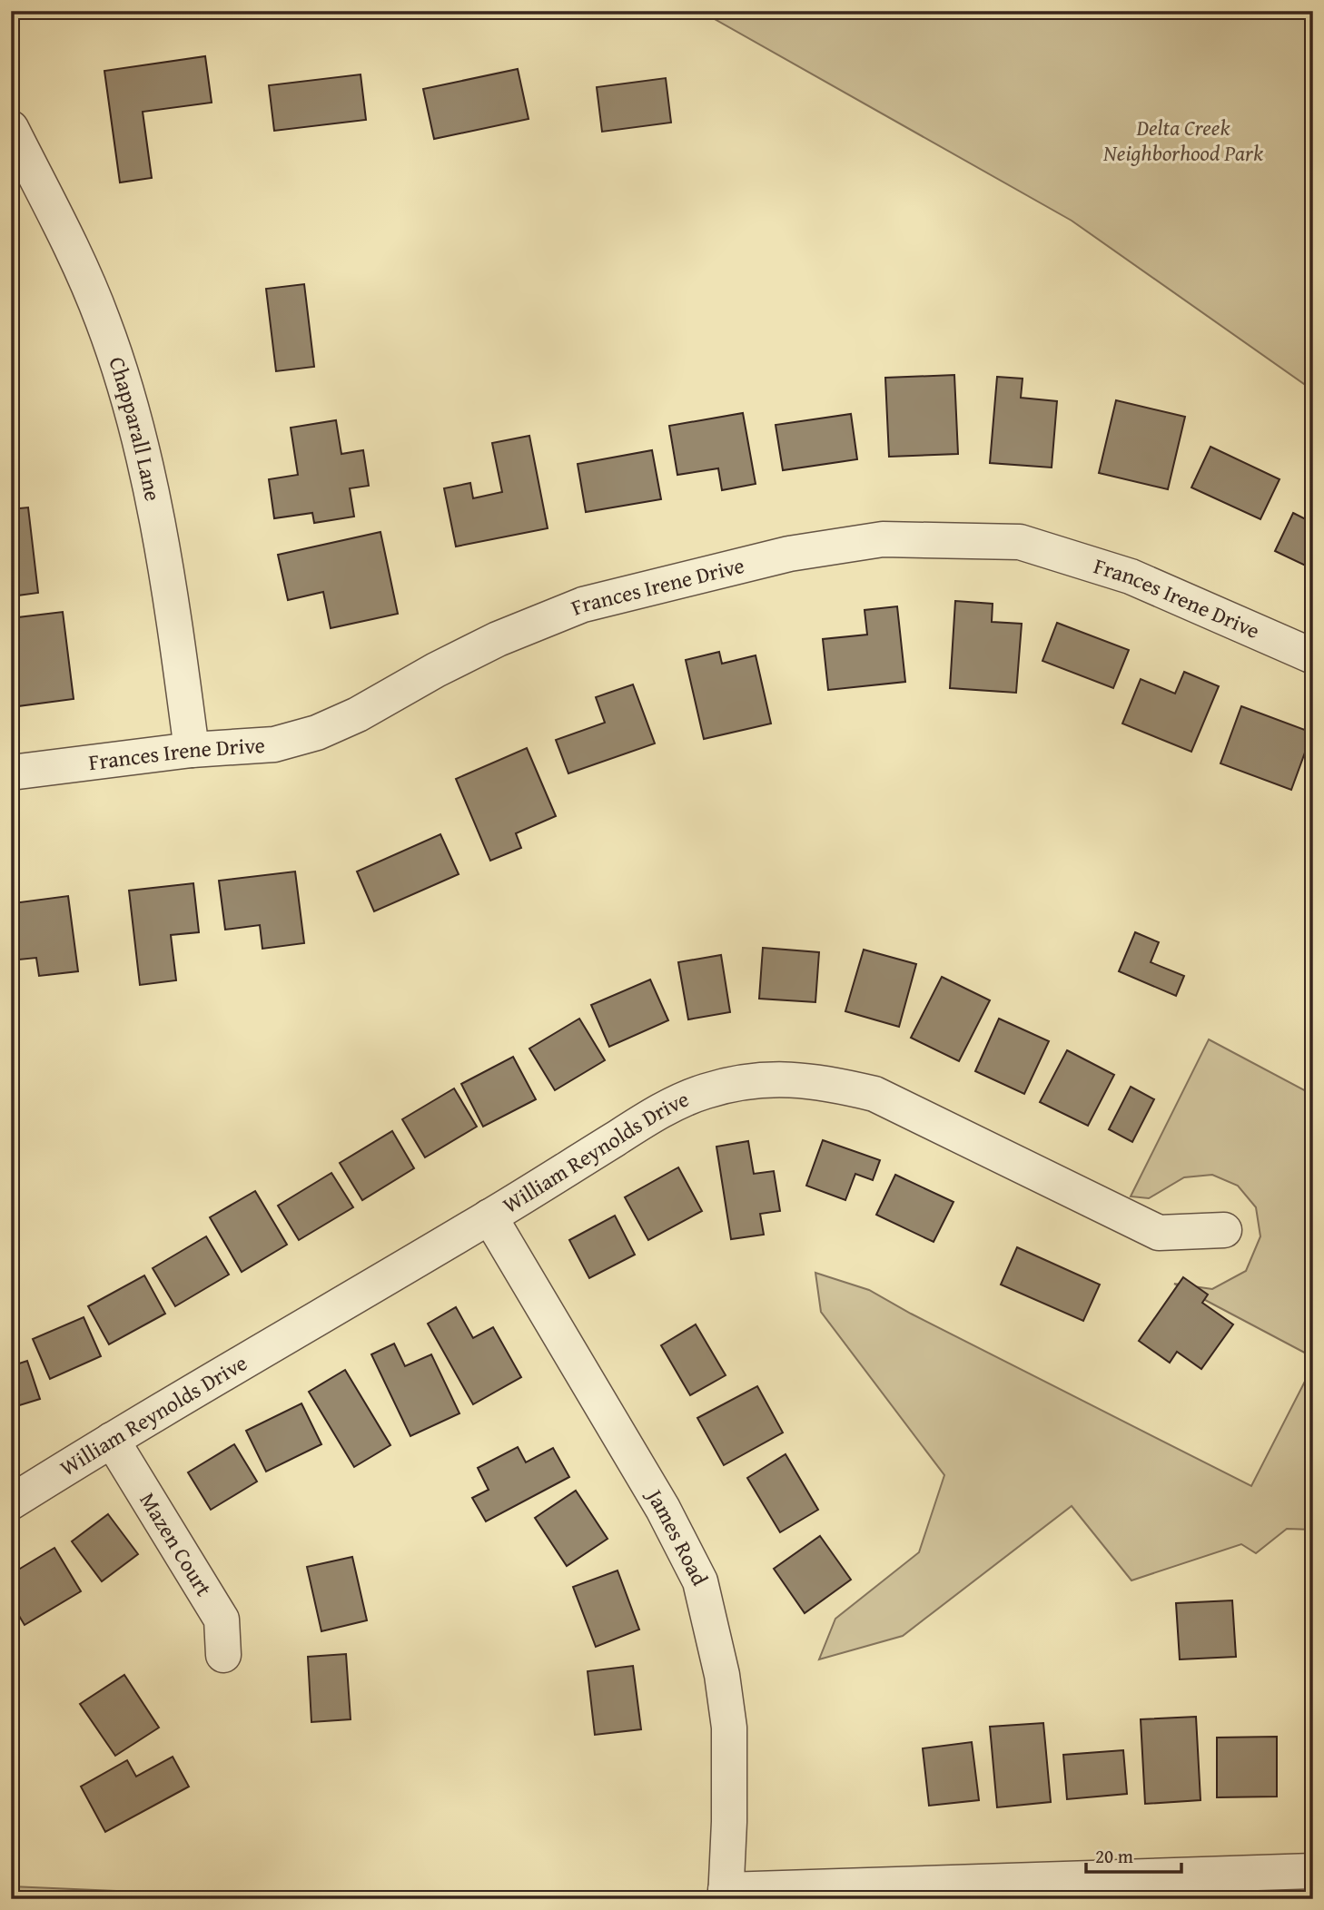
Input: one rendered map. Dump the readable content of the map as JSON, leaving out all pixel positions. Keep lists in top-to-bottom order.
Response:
{
  "streets": {
    "street": [
      "Chapparall Lane",
      "Frances Irene Drive",
      "William Reynolds Drive",
      "James Road",
      "Mazen Court"
    ]
  },
  "crossings": [
    ["Chapparall Lane", "Frances Irene Drive"],
    ["William Reynolds Drive", "James Road"],
    ["William Reynolds Drive", "Mazen Court"]
  ],
  "parks": ["Delta Creek Neighborhood Park"],
  "scale_bar": "20 m"
}
